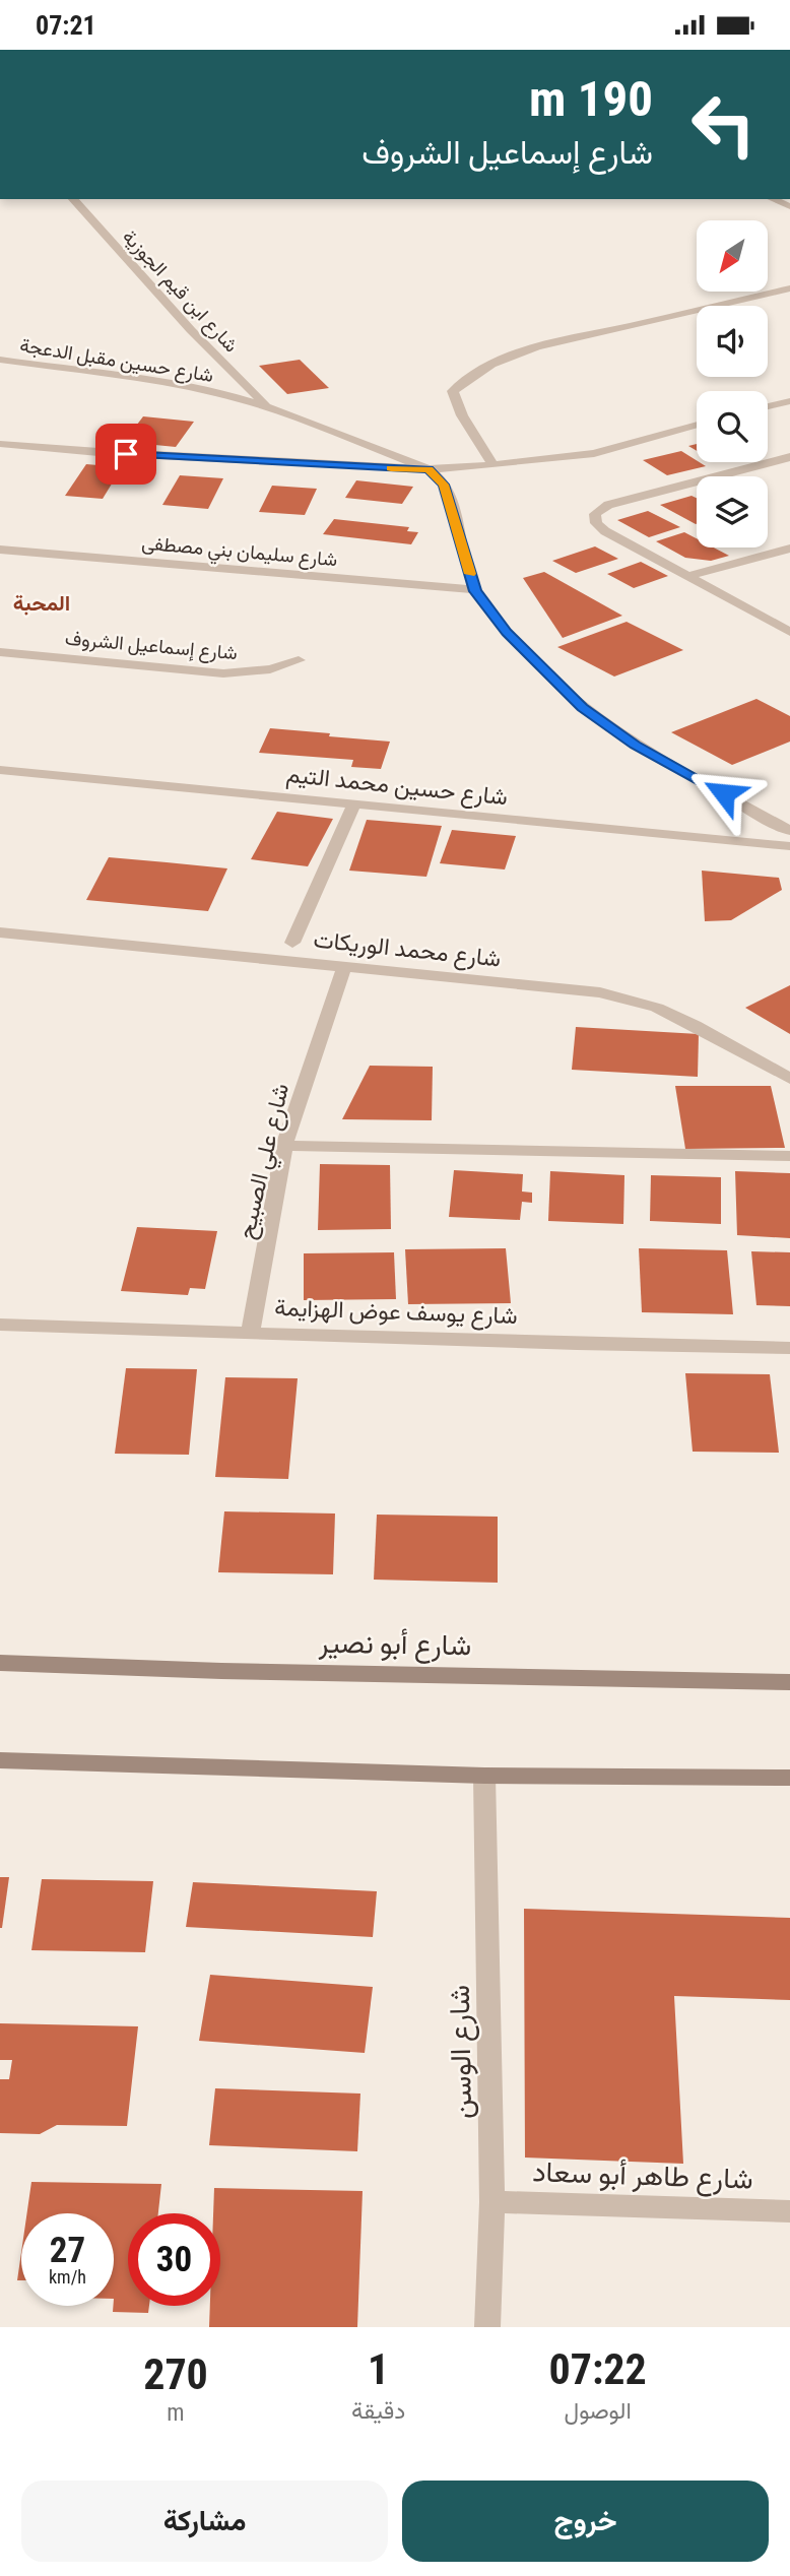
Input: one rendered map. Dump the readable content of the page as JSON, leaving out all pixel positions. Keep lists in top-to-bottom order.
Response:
{
  "streets": {
    "main road": ["شارع أبو نصير"],
    "street": [
      "شارع ابن قيم الجوزية",
      "شارع حسين مقبل الدعجة",
      "شارع سليمان بني مصطفى",
      "شارع إسماعيل الشروف",
      "شارع حسين محمد التيم",
      "شارع محمد الوريكات",
      "شارع علي الصبيح",
      "شارع يوسف عوض الهزايمة",
      "شارع الوسن",
      "شارع طاهر أبو سعاد"
    ]
  },
  "crossings": [
    ["شارع ابن قيم الجوزية", "شارع حسين مقبل الدعجة"],
    ["شارع محمد الوريكات", "شارع علي الصبيح"],
    ["شارع علي الصبيح", "شارع يوسف عوض الهزايمة"],
    ["شارع الوسن", "شارع طاهر أبو سعاد"]
  ],
  "districts": ["المحبة"],
  "north": "bottom left",
  "page": {
    "status": "07:21",
    "turn": ["190 m", "شارع إسماعيل الشروف"],
    "speed": "27 km/h",
    "limit": "30",
    "eta": [
      "07:22",
      "الوصول",
      "1",
      "دقيقة",
      "270",
      "m"
    ],
    "buttons": ["خروج", "مشاركة"]
  }
}
